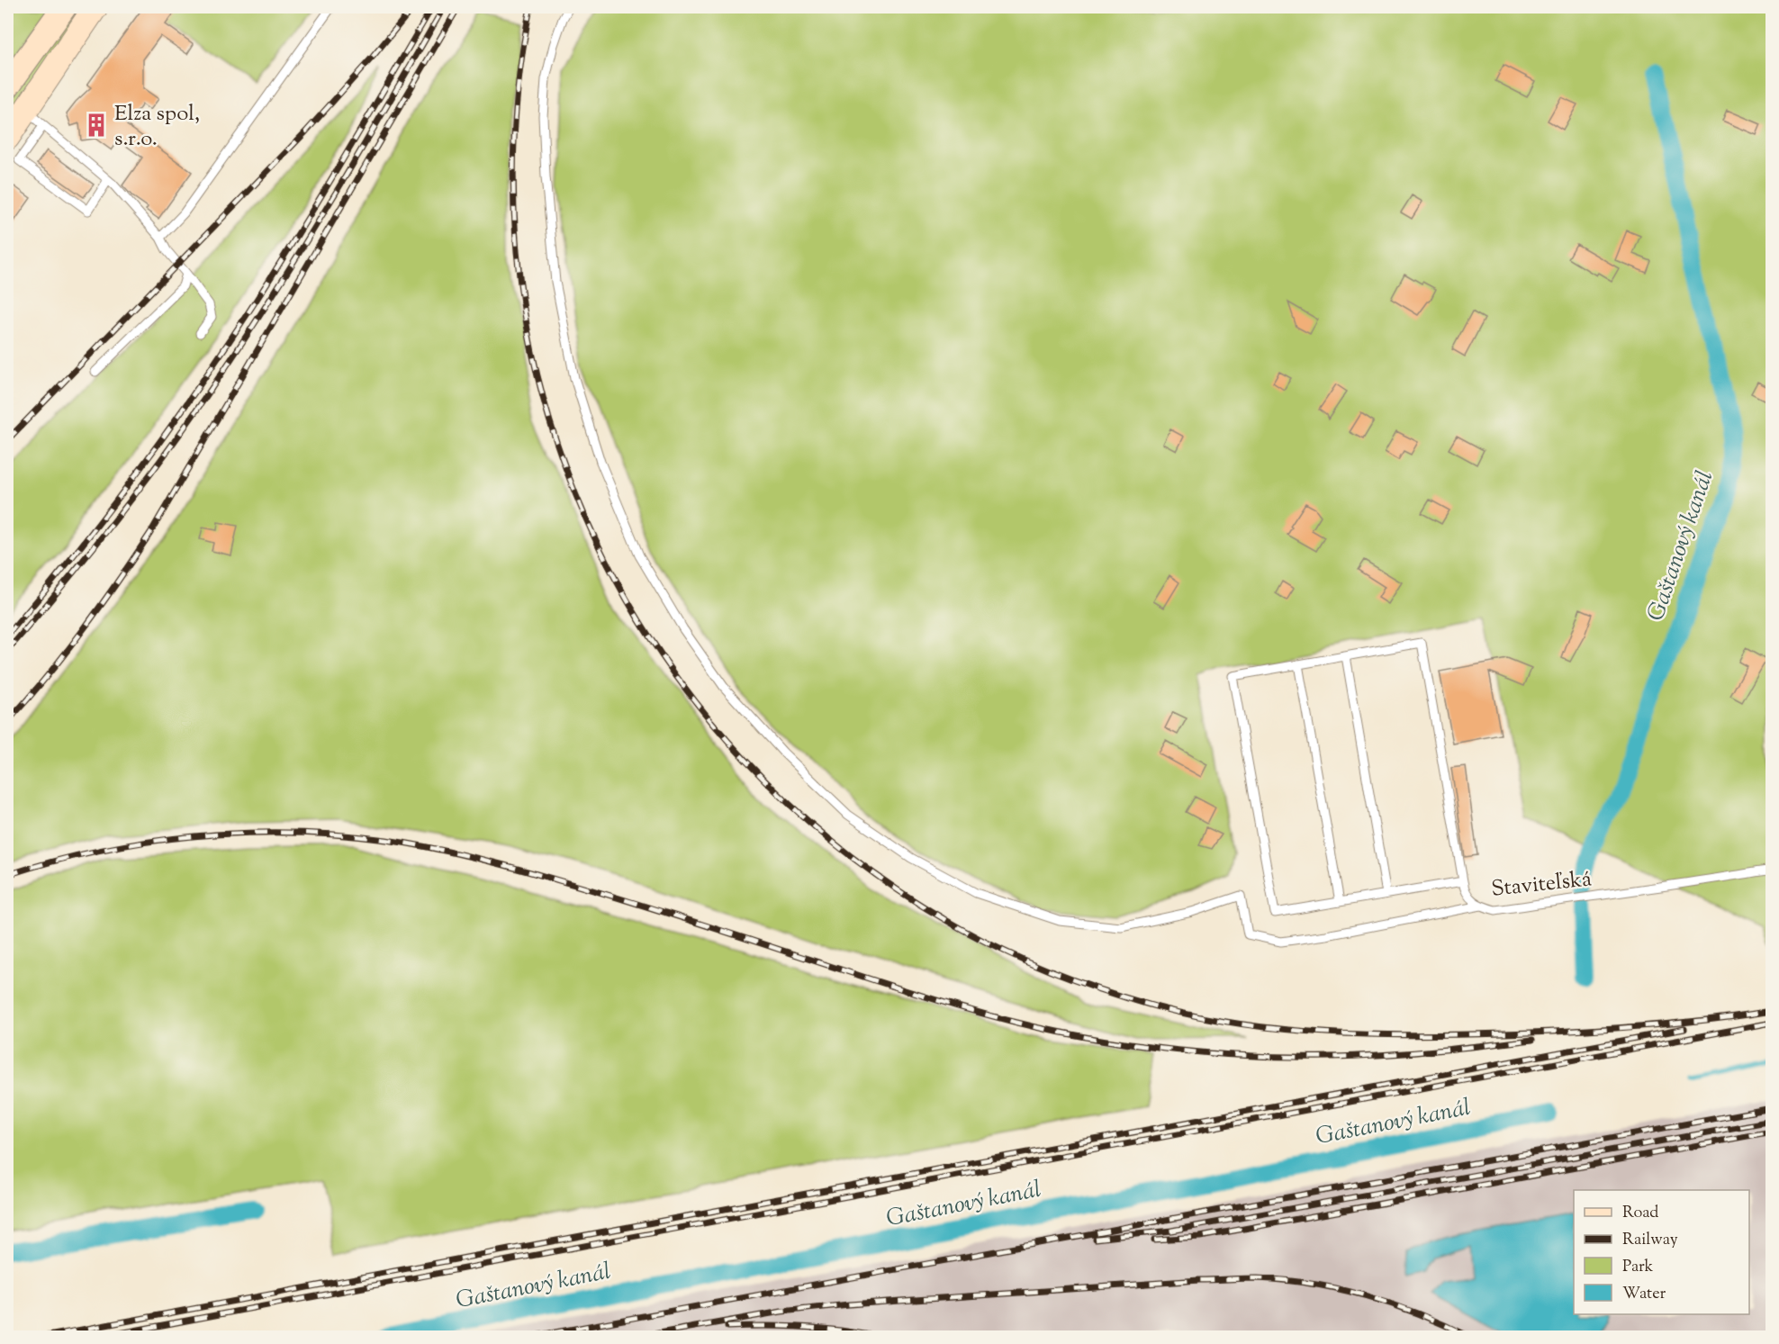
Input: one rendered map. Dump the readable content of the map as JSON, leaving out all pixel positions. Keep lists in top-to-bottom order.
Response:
{
  "streets": {
    "lane": ["Staviteľská"]
  },
  "water": ["Gaštanový kanál"],
  "places": {
    "building": ["Elza spol, s.r.o."]
  },
  "legend": [
    "Road",
    "Railway",
    "Park",
    "Water"
  ]
}
